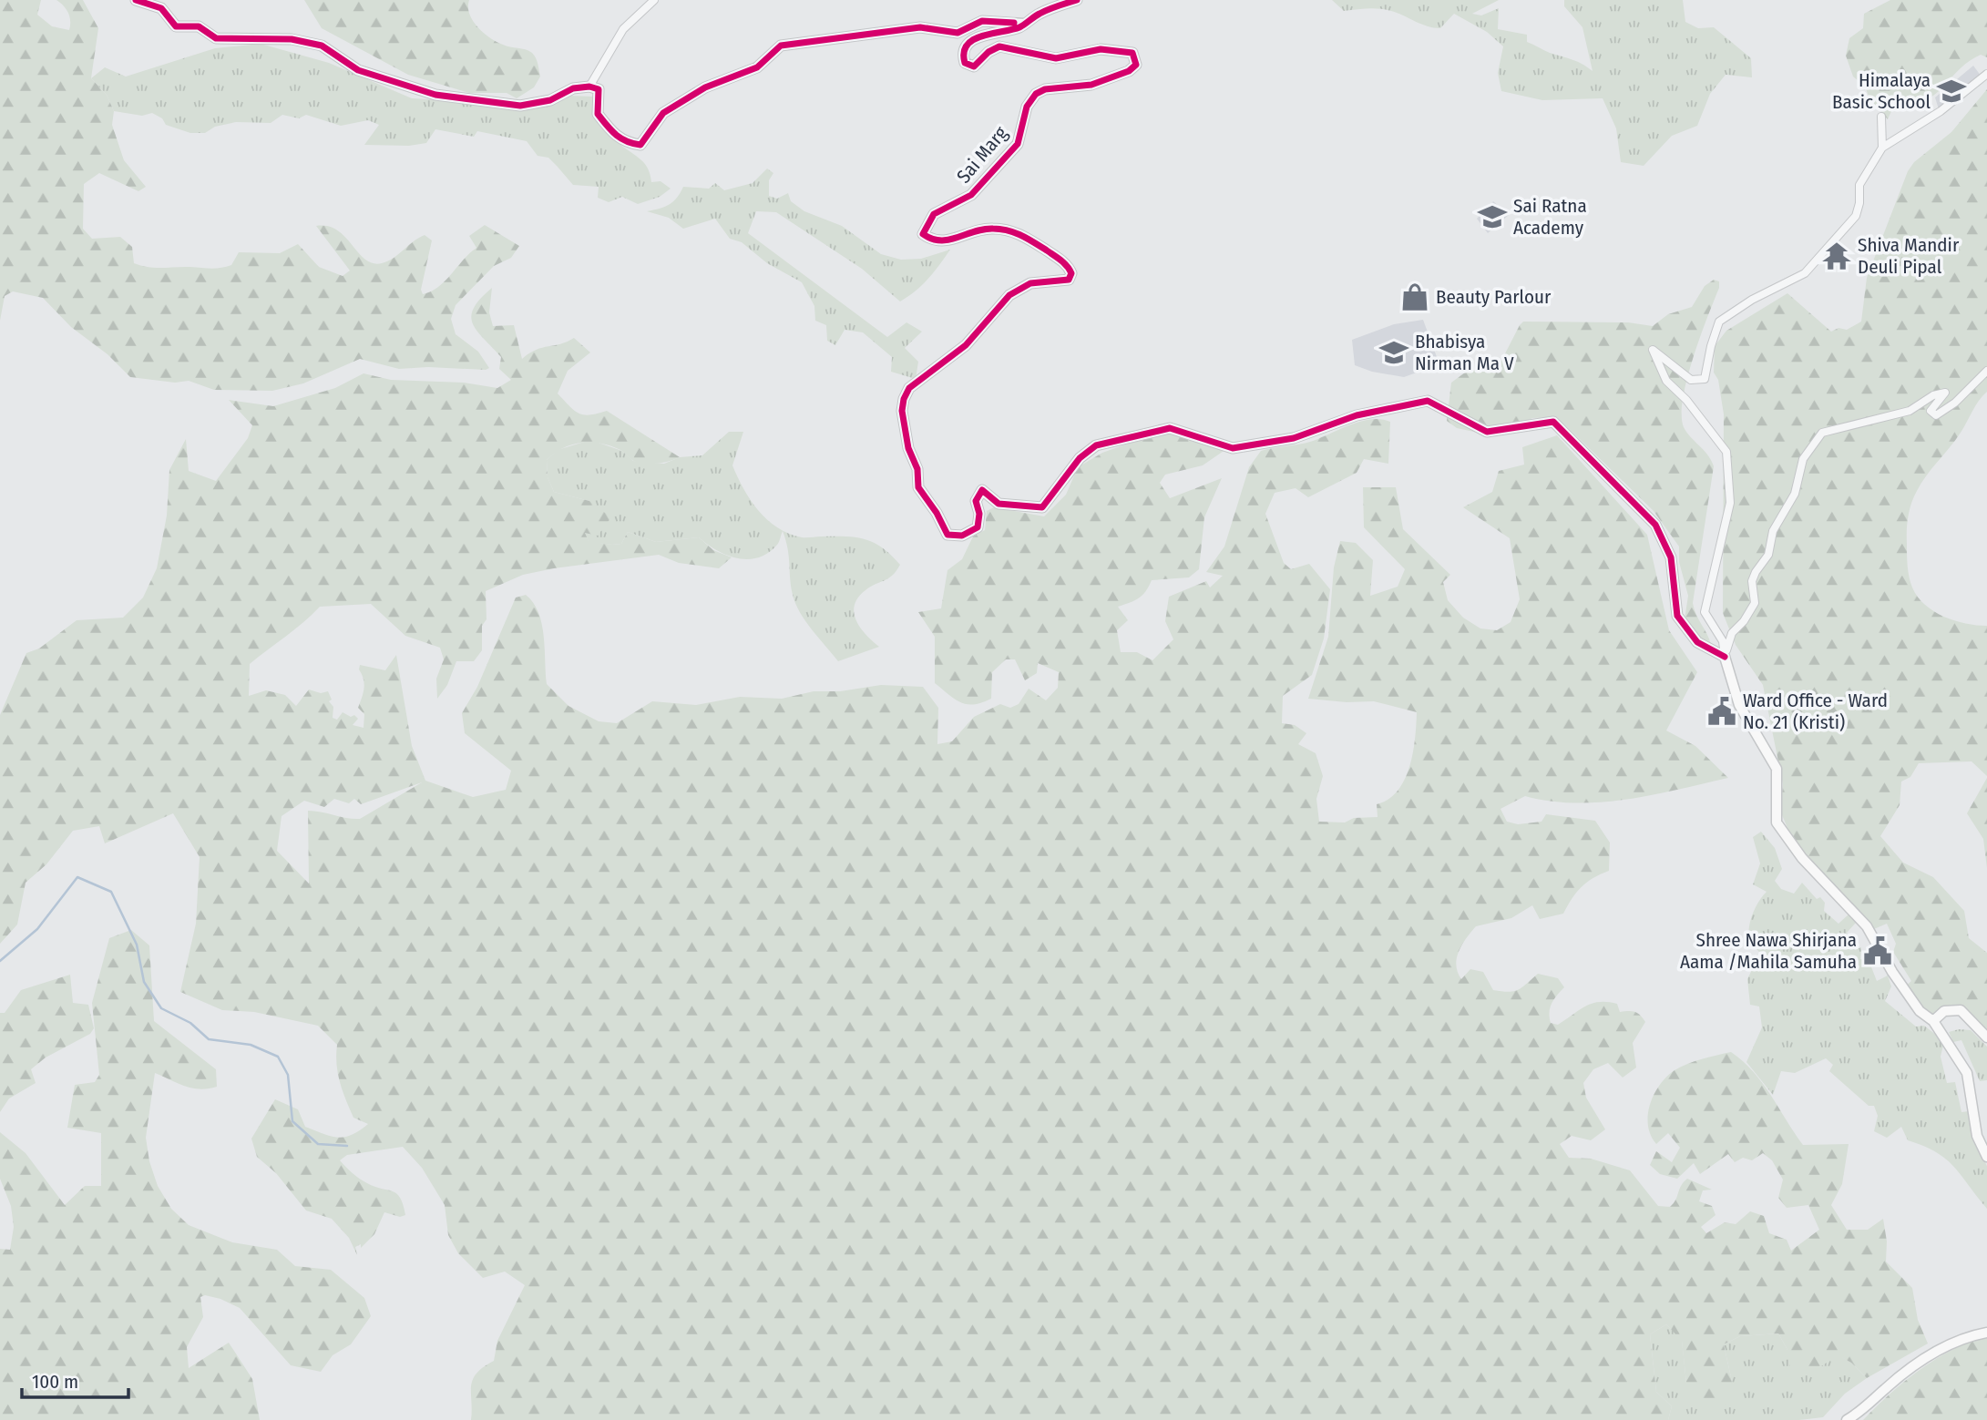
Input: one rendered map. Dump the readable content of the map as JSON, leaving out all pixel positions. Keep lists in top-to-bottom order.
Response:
{
  "streets": {
    "street": ["Sai Marg"]
  },
  "places": {
    "school or university": ["Himalaya Basic School", "Sai Ratna Academy", "Bhabisya Nirman Ma V"],
    "temple": ["Shiva Mandir Deuli Pipal"],
    "shop": ["Beauty Parlour"],
    "public building": ["Ward Office - Ward No. 21 (Kristi)", "Shree Nawa Shirjana Aama /Mahila Samuha"]
  },
  "scale_bar": "100 m"
}
